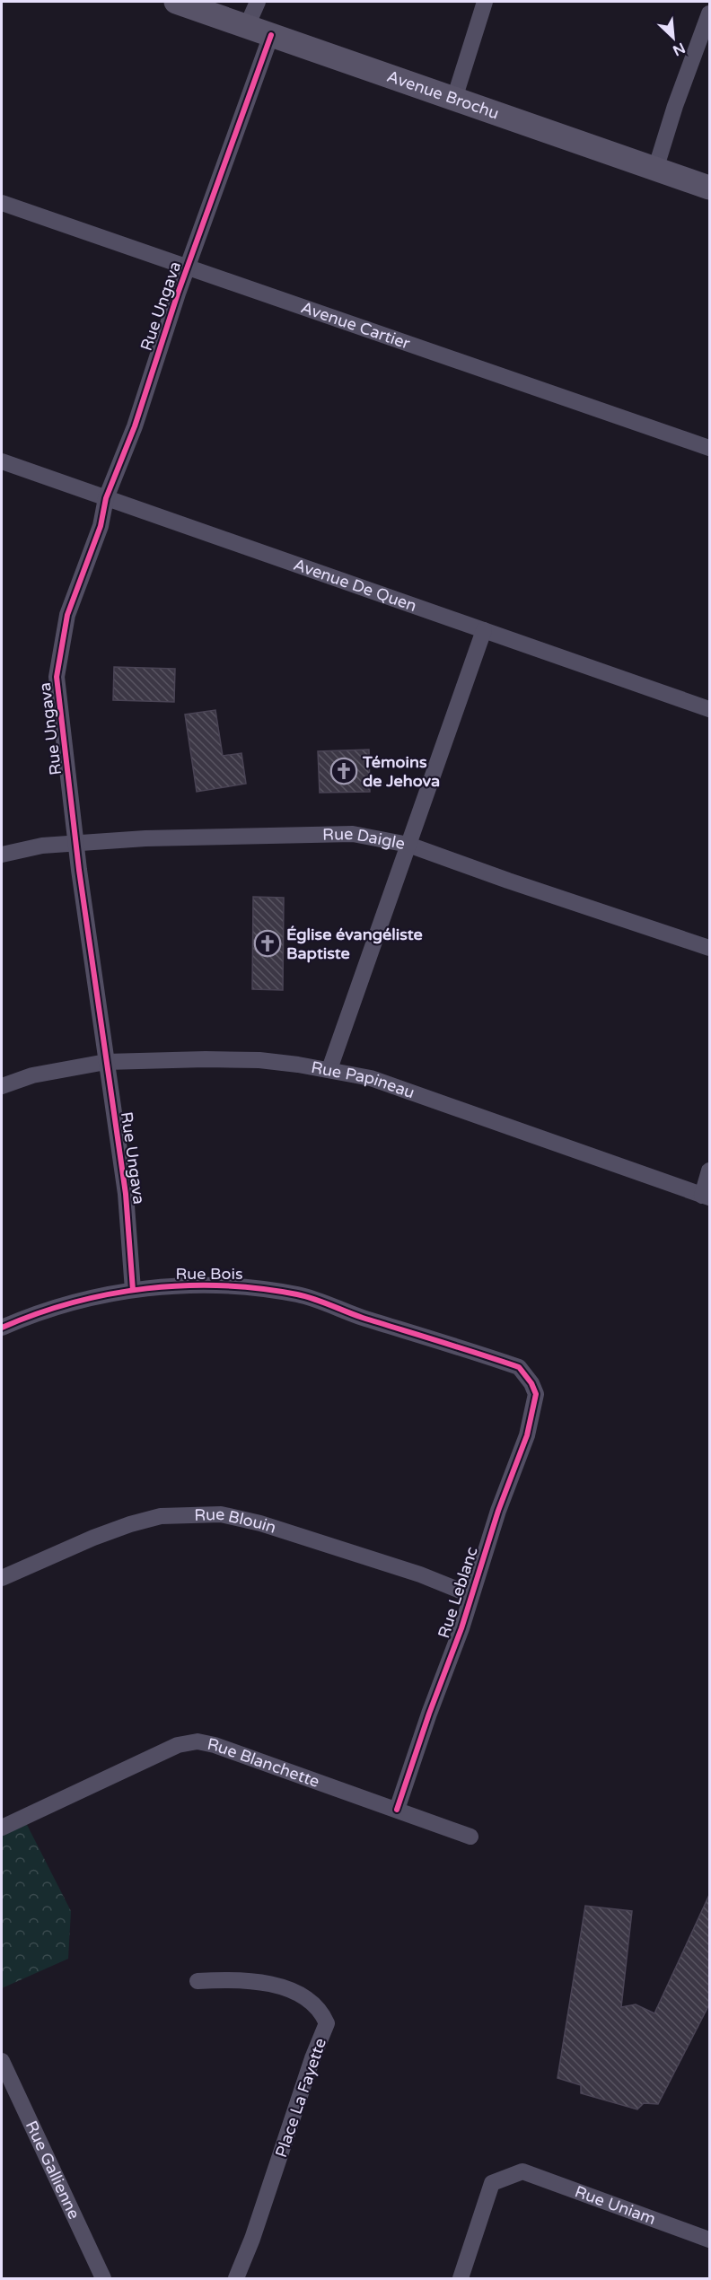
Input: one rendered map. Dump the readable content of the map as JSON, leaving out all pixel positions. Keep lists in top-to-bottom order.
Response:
{
  "streets": {
    "street": [
      "Avenue Brochu",
      "Rue Ungava",
      "Avenue Cartier",
      "Avenue De Quen",
      "Rue Daigle",
      "Rue Papineau",
      "Rue Bois",
      "Rue Blouin",
      "Rue Leblanc",
      "Rue Blanchette",
      "Place La Fayette",
      "Rue Gallienne",
      "Rue Uniam"
    ]
  },
  "crossings": [
    ["Avenue Brochu", "Rue Ungava"],
    ["Rue Ungava", "Avenue Cartier"],
    ["Rue Ungava", "Avenue De Quen"],
    ["Rue Ungava", "Rue Daigle"],
    ["Rue Ungava", "Rue Papineau"],
    ["Rue Ungava", "Rue Bois"],
    ["Rue Bois", "Rue Leblanc"],
    ["Rue Blouin", "Rue Leblanc"],
    ["Rue Leblanc", "Rue Blanchette"]
  ],
  "places": {
    "church": ["Témoins de Jehova", "Église évangéliste Baptiste"]
  },
  "north": "bottom right"
}
